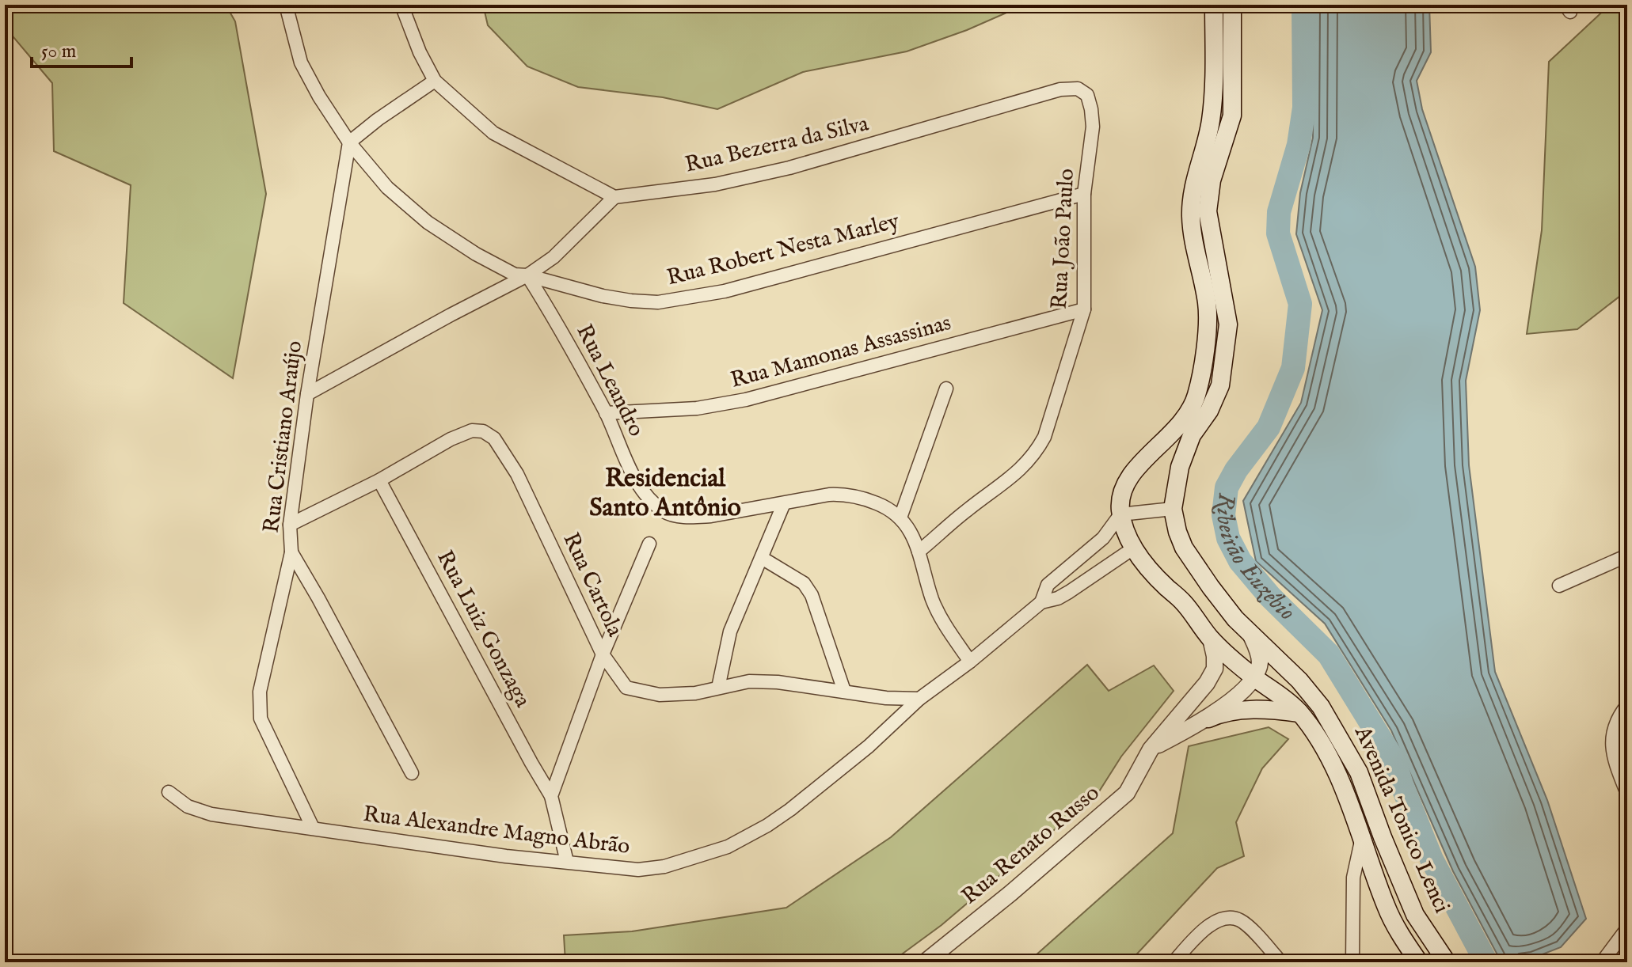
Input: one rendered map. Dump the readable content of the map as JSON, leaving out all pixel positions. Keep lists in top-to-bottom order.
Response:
{
  "streets": {
    "main road": ["Avenida Tonico Lenci"],
    "street": [
      "Rua Bezerra da Silva",
      "Rua João Paulo",
      "Rua Robert Nesta Marley",
      "Rua Mamonas Assassinas",
      "Rua Leandro",
      "Rua Cristiano Araújo",
      "Rua Cartola",
      "Rua Luiz Gonzaga",
      "Rua Alexandre Magno Abrão",
      "Rua Renato Russo"
    ]
  },
  "crossings": [
    ["Rua Bezerra da Silva", "Rua João Paulo"],
    ["Rua João Paulo", "Rua Robert Nesta Marley"],
    ["Rua João Paulo", "Rua Mamonas Assassinas"],
    ["Rua Robert Nesta Marley", "Rua Leandro"],
    ["Rua Robert Nesta Marley", "Rua Cristiano Araújo"],
    ["Rua Mamonas Assassinas", "Rua Leandro"],
    ["Rua Cristiano Araújo", "Rua Cartola"],
    ["Rua Cristiano Araújo", "Rua Alexandre Magno Abrão"],
    ["Rua Cartola", "Rua Luiz Gonzaga"],
    ["Rua Cartola", "Rua Alexandre Magno Abrão"],
    ["Rua Luiz Gonzaga", "Rua Alexandre Magno Abrão"],
    ["Avenida Tonico Lenci", "Rua Renato Russo"]
  ],
  "districts": ["Residencial Santo Antônio"],
  "water": ["Ribeirão Euzébio"],
  "scale_bar": "50 m"
}
